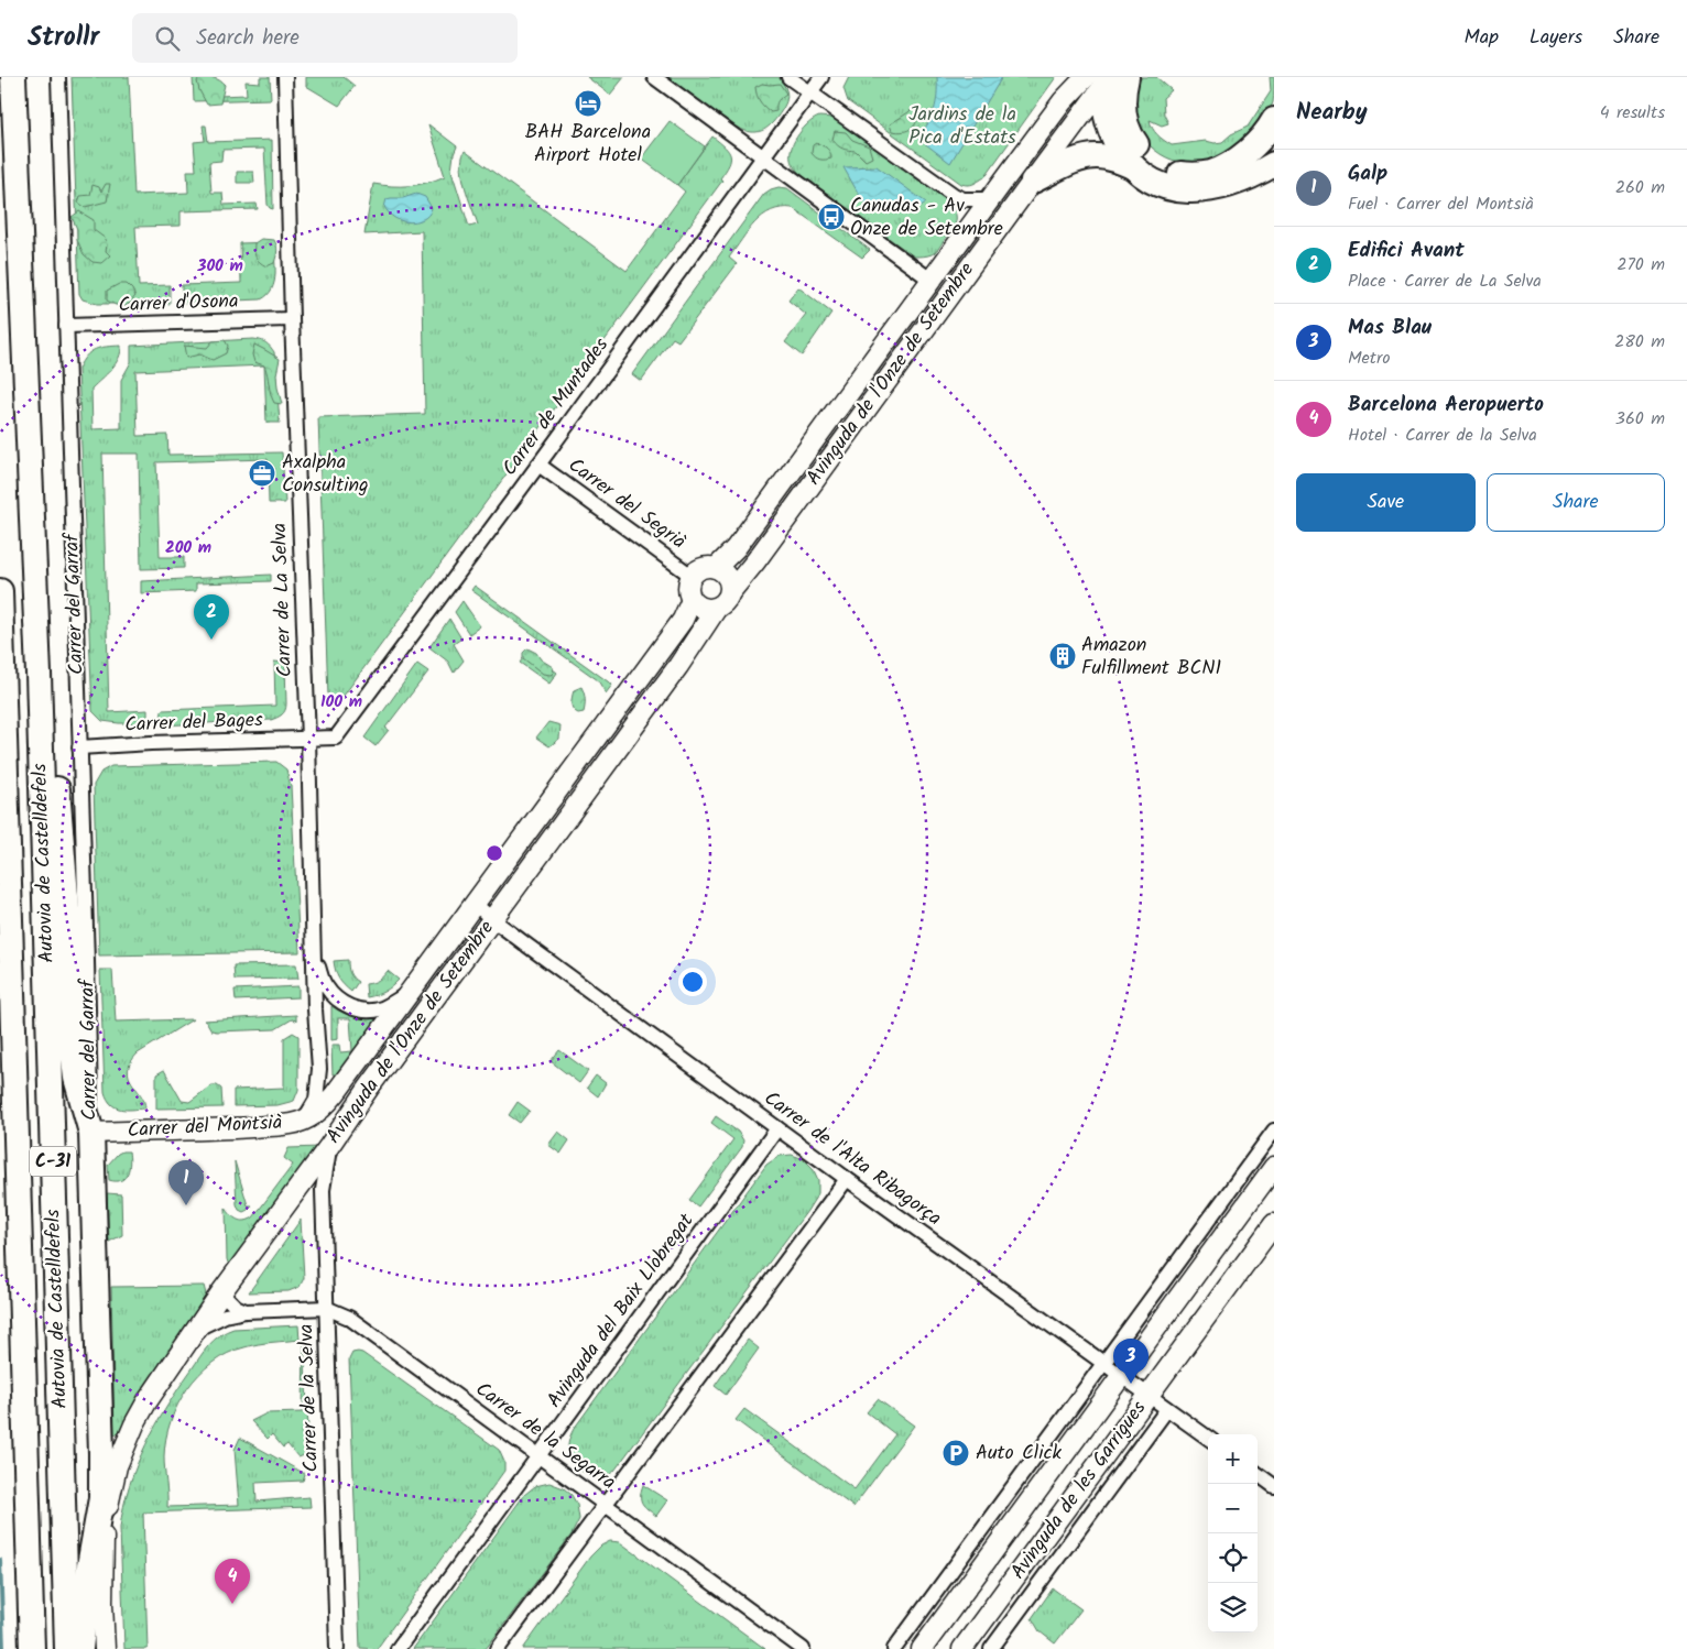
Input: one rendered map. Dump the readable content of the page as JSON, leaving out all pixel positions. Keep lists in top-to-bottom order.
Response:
{
  "streets": {
    "highway": ["Autovia de Castelldefels", "C-31"],
    "main road": ["Avinguda de l'Onze de Setembre", "Carrer del Montsià", "Avinguda de les Garrigues"],
    "street": [
      "Carrer d'Osona",
      "Carrer de Muntades",
      "Carrer del Segrià",
      "Carrer de La Selva",
      "Carrer del Garraf",
      "Carrer del Bages",
      "Carrer de l'Alta Ribagorça",
      "Avinguda del Baix Llobregat",
      "Carrer de la Selva",
      "Carrer de la Segarra"
    ]
  },
  "crossings": [
    ["Carrer d'Osona", "Carrer de La Selva"],
    ["Carrer d'Osona", "Carrer del Garraf"],
    ["Avinguda de l'Onze de Setembre", "Carrer del Segrià"],
    ["Avinguda de l'Onze de Setembre", "Carrer de La Selva"],
    ["Avinguda de l'Onze de Setembre", "Carrer del Montsià"],
    ["Avinguda de l'Onze de Setembre", "Carrer de l'Alta Ribagorça"],
    ["Avinguda de l'Onze de Setembre", "Carrer de la Selva"],
    ["Avinguda de l'Onze de Setembre", "Carrer de la Segarra"],
    ["Carrer de Muntades", "Carrer del Segrià"],
    ["Carrer de Muntades", "Carrer de La Selva"],
    ["Carrer de Muntades", "Carrer del Bages"],
    ["Carrer de La Selva", "Carrer del Bages"],
    ["Carrer de La Selva", "Carrer del Montsià"],
    ["Carrer del Garraf", "Carrer del Bages"],
    ["Carrer del Garraf", "Carrer del Montsià"],
    ["Carrer de l'Alta Ribagorça", "Avinguda del Baix Llobregat"],
    ["Carrer de l'Alta Ribagorça", "Avinguda de les Garrigues"],
    ["Avinguda del Baix Llobregat", "Carrer de la Segarra"],
    ["Carrer de la Selva", "Carrer de la Segarra"]
  ],
  "parks": ["Jardins de la Pica d'Estats"],
  "places": {
    "hotel": ["BAH Barcelona Airport Hotel"],
    "bus stop": ["Canudas - Av Onze de Setembre"],
    "office": ["Axalpha Consulting"],
    "building": ["Amazon Fulfillment BCN1"],
    "parking": ["Auto Click"]
  },
  "page": {
    "header": "Strollr",
    "search": "Search here",
    "nav": ["Map", "Layers", "Share"],
    "heading": ["Nearby", "4 results"],
    "list": [
      {
        "mark": "1",
        "name": "Galp",
        "note": "Fuel · Carrer del Montsià",
        "value": "260 m"
      },
      {
        "mark": "2",
        "name": "Edifici Avant",
        "note": "Place · Carrer de La Selva",
        "value": "270 m"
      },
      {
        "mark": "3",
        "name": "Mas Blau",
        "note": "Metro",
        "value": "280 m"
      },
      {
        "mark": "4",
        "name": "Barcelona Aeropuerto",
        "note": "Hotel · Carrer de la Selva",
        "value": "360 m"
      }
    ],
    "buttons": ["Save", "Share"],
    "pins": [
      "2",
      "1",
      "3",
      "4"
    ],
    "map_buttons": ["+", "−"]
  },
  "rings": ["300 m", "200 m", "100 m"]
}
